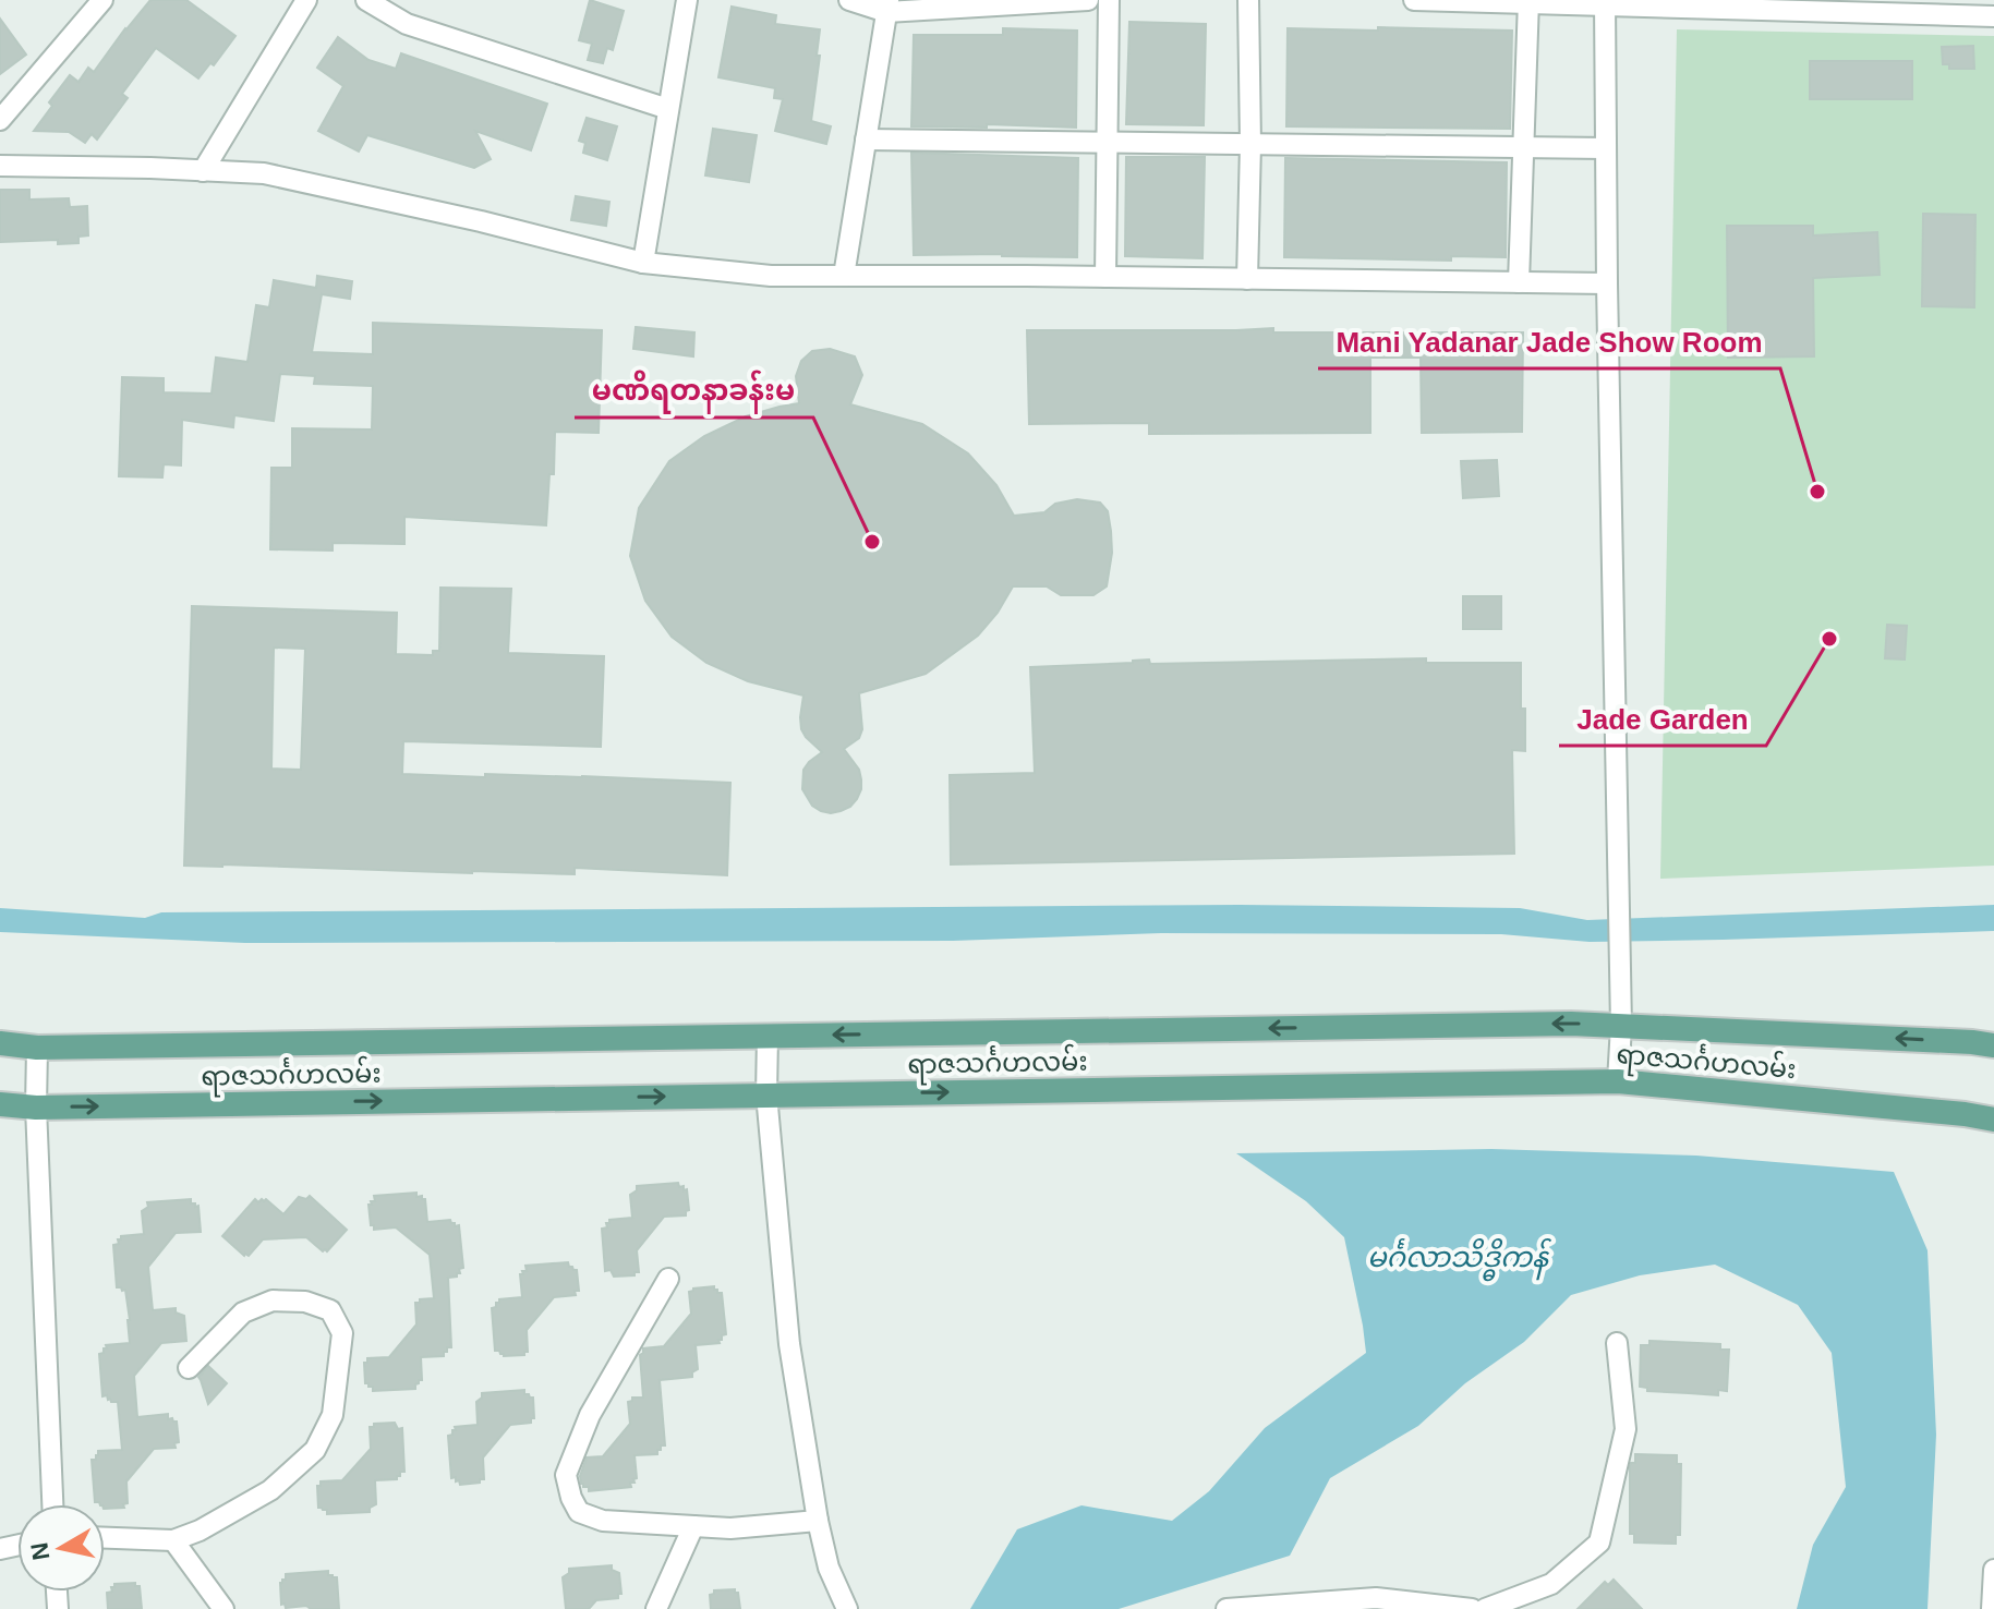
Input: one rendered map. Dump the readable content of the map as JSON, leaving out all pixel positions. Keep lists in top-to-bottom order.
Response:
{
  "streets": {
    "main road": ["ရာဇသင်္ဂဟလမ်း"]
  },
  "water": ["မင်္ဂလာသိဒ္ဓိကန်"],
  "places": ["Mani Yadanar Jade Show Room", "မဏိရတနာခန်းမ", "Jade Garden"],
  "north": "left"
}
